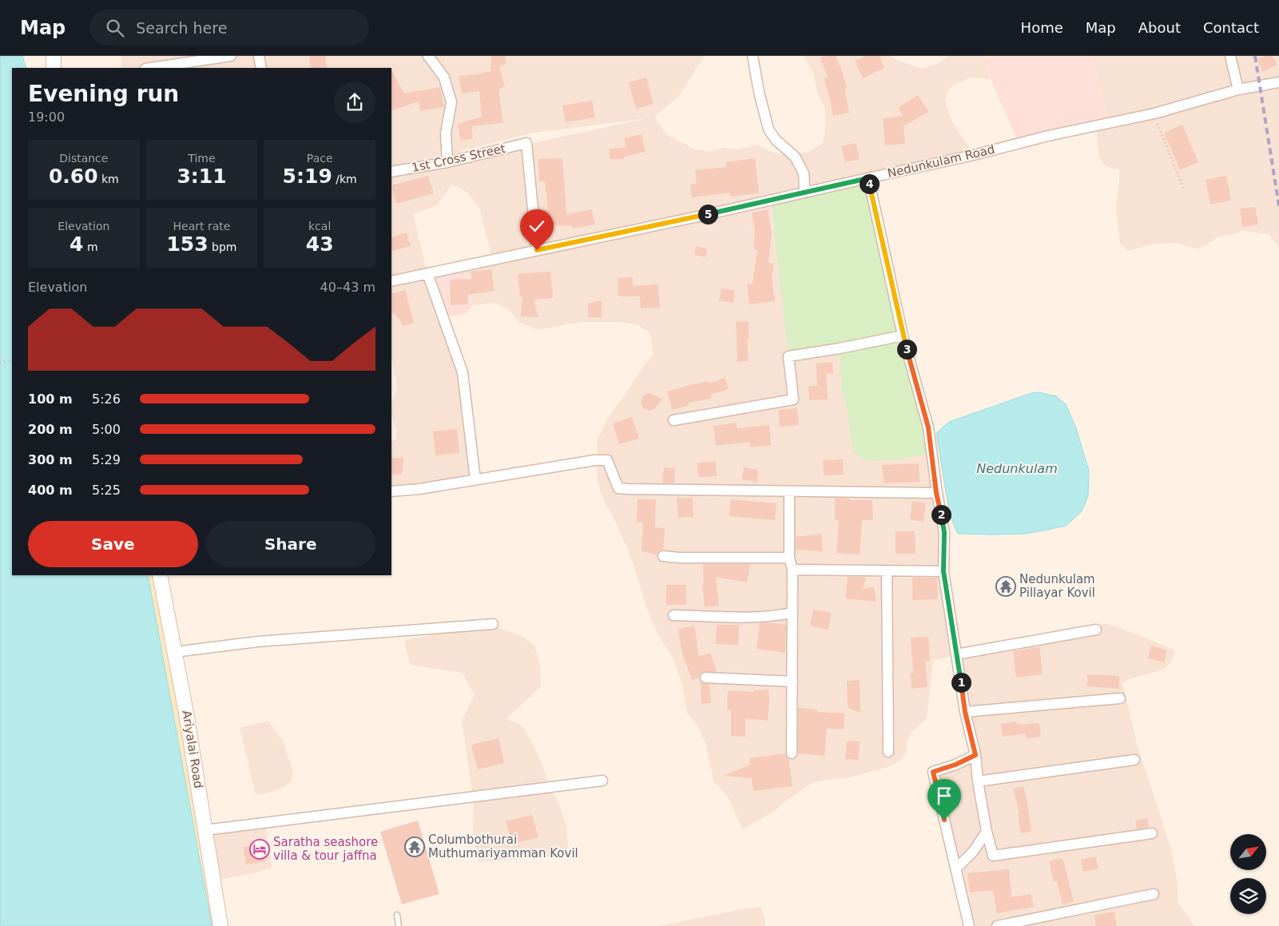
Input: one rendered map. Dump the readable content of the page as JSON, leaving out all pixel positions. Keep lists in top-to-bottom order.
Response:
{
  "streets": {
    "street": ["1st Cross Street", "Nedunkulam Road", "Ariyalai Road"]
  },
  "crossings": [
    ["1st Cross Street", "Nedunkulam Road"]
  ],
  "water": ["Nedunkulam"],
  "places": {
    "temple": ["Nedunkulam Pillayar Kovil", "Columbothurai Muthumariyamman Kovil"],
    "hotel": ["Saratha seashore villa & tour jaffna"]
  },
  "north": "top right",
  "page": {
    "header": "Map",
    "search": "Search here",
    "nav": [
      "Home",
      "Map",
      "About",
      "Contact"
    ],
    "heading": ["Evening run", "19:00"],
    "stats": [
      ["Distance", "0.60 km"],
      ["Time", "3:11"],
      ["Pace", "5:19 /km"],
      ["Elevation", "4 m"],
      ["Heart rate", "153 bpm"],
      ["kcal", "43"]
    ],
    "pins": [
      "4",
      "5",
      "3",
      "2",
      "1"
    ],
    "chart": ["Elevation", "40–43 m"],
    "list": [
      {
        "name": "100 m",
        "note": "5:26"
      },
      {
        "name": "200 m",
        "note": "5:00"
      },
      {
        "name": "300 m",
        "note": "5:29"
      },
      {
        "name": "400 m",
        "note": "5:25"
      }
    ],
    "buttons": ["Save", "Share"]
  }
}
